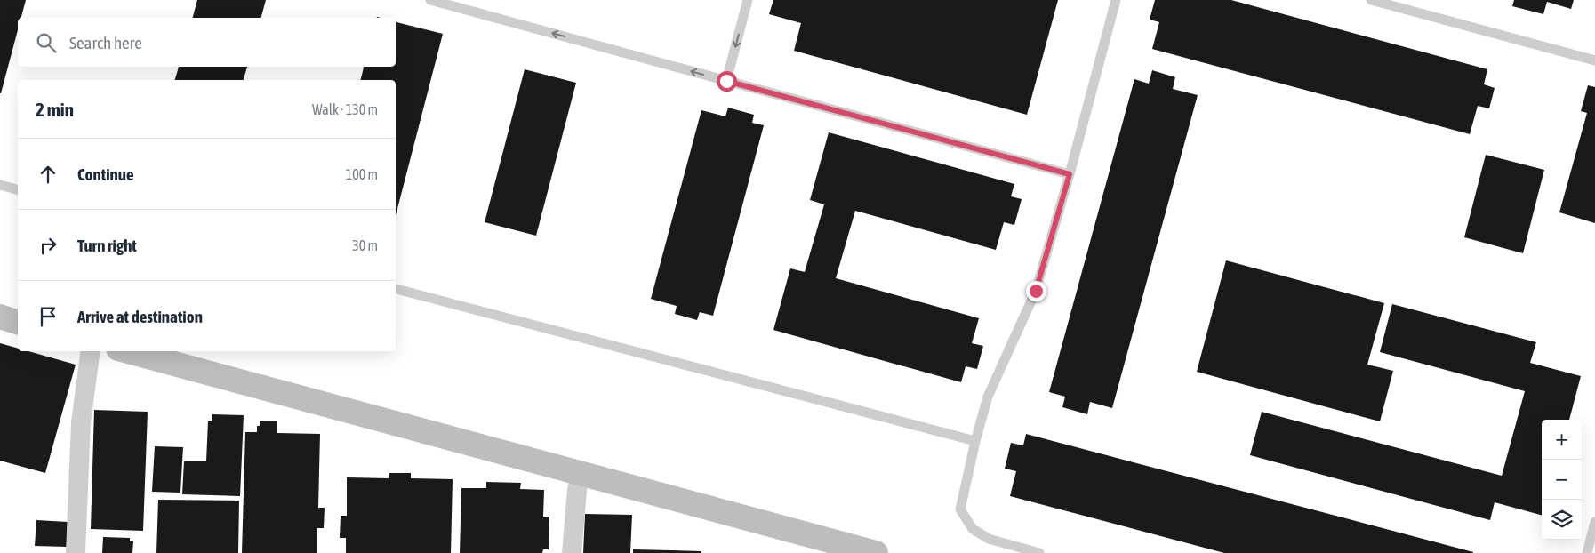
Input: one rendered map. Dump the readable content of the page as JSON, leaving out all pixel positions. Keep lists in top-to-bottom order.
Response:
{
  "page": {
    "search": "Search here",
    "heading": ["2 min", "Walk · 130 m"],
    "list": [
      ["Continue", "100 m"],
      ["Turn right", "30 m"],
      "Arrive at destination"
    ],
    "map_buttons": ["+", "−"]
  }
}
